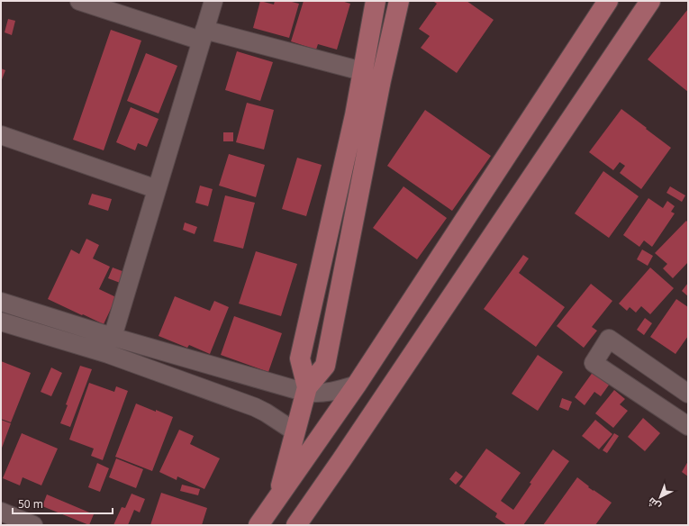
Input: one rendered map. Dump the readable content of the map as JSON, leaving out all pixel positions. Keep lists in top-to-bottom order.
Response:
{
  "scale_bar": "50 m",
  "north": "bottom left"
}
